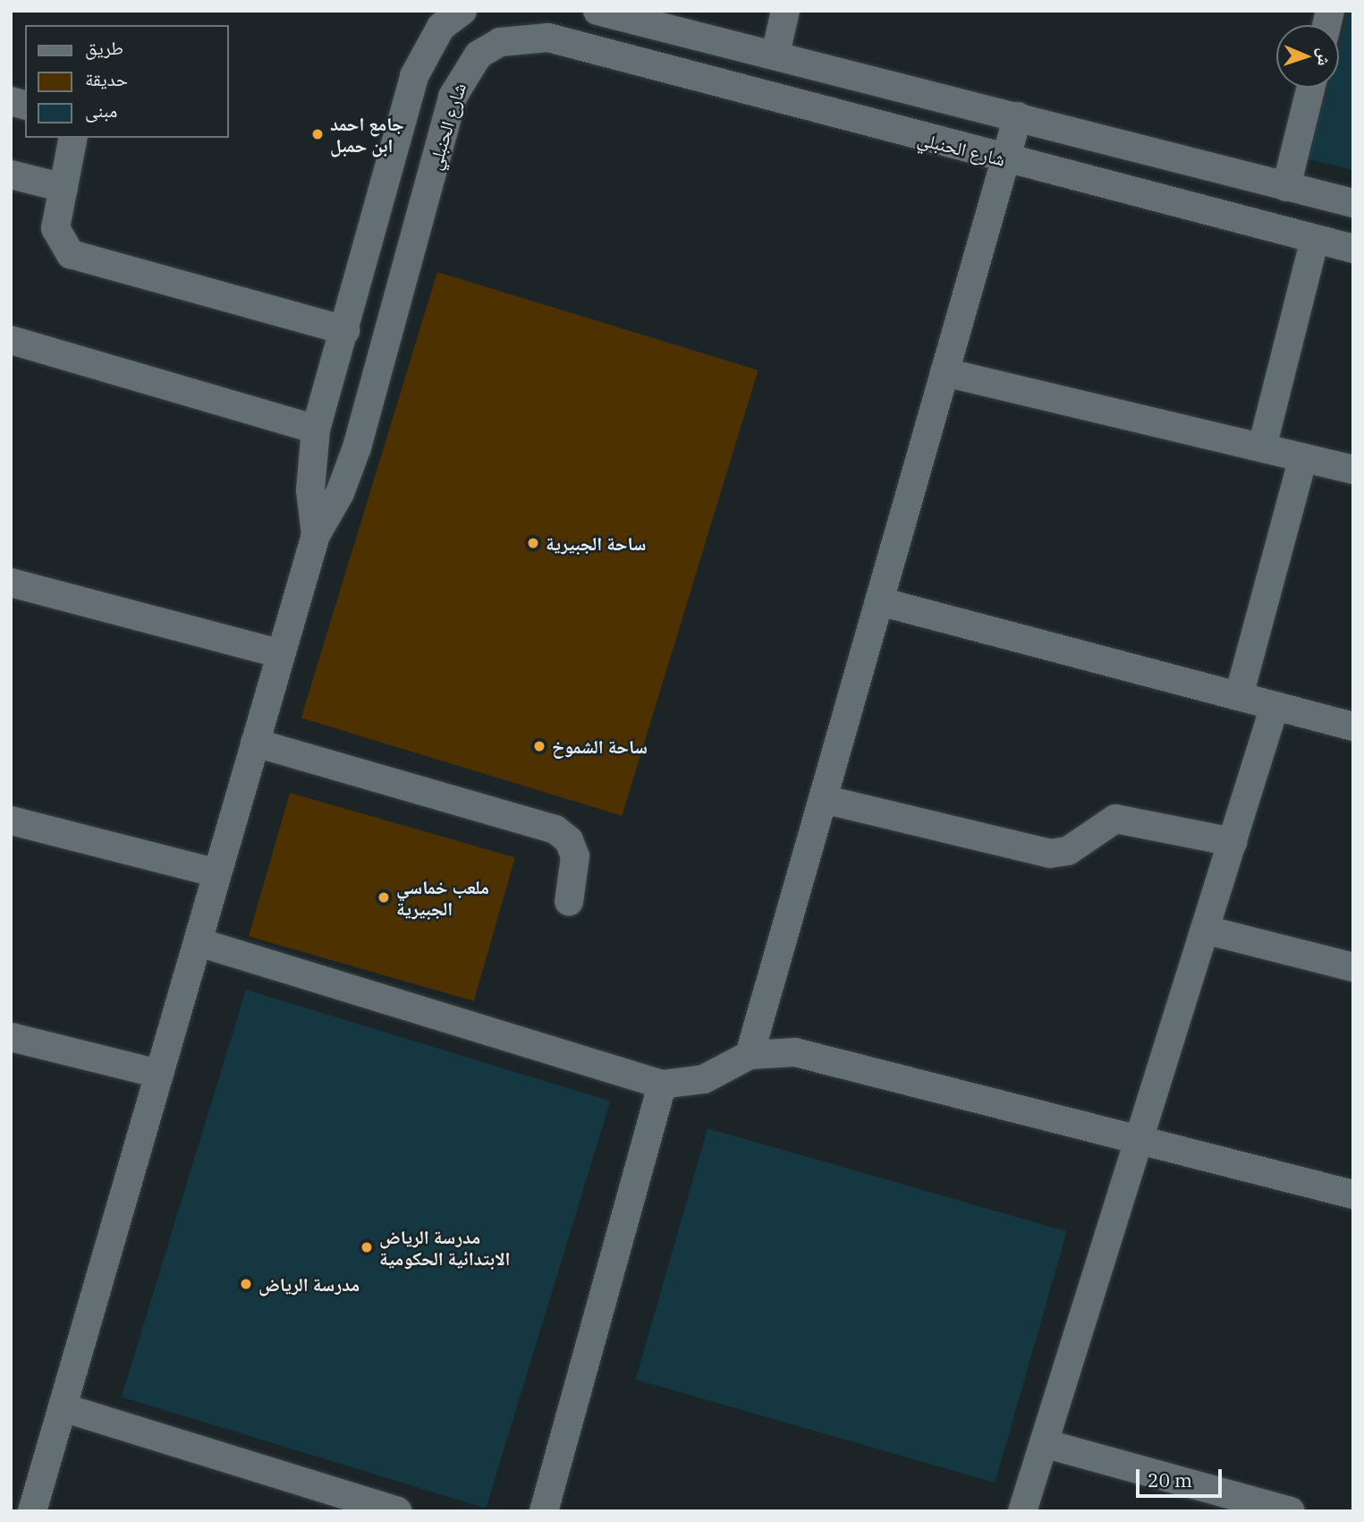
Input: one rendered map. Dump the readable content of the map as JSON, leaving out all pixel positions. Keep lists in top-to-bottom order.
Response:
{
  "streets": {
    "street": ["شارع الحنبلي"]
  },
  "places": [
    "جامع احمد ابن حمبل",
    "ساحة الجبيرية",
    "ساحة الشموخ",
    "ملعب خماسي الجبيرية",
    "مدرسة الرياض الابتدائية الحكومية",
    "مدرسة الرياض"
  ],
  "legend": ["طريق", "حديقة", "مبنى"],
  "scale_bar": "20 m",
  "north": "right"
}
